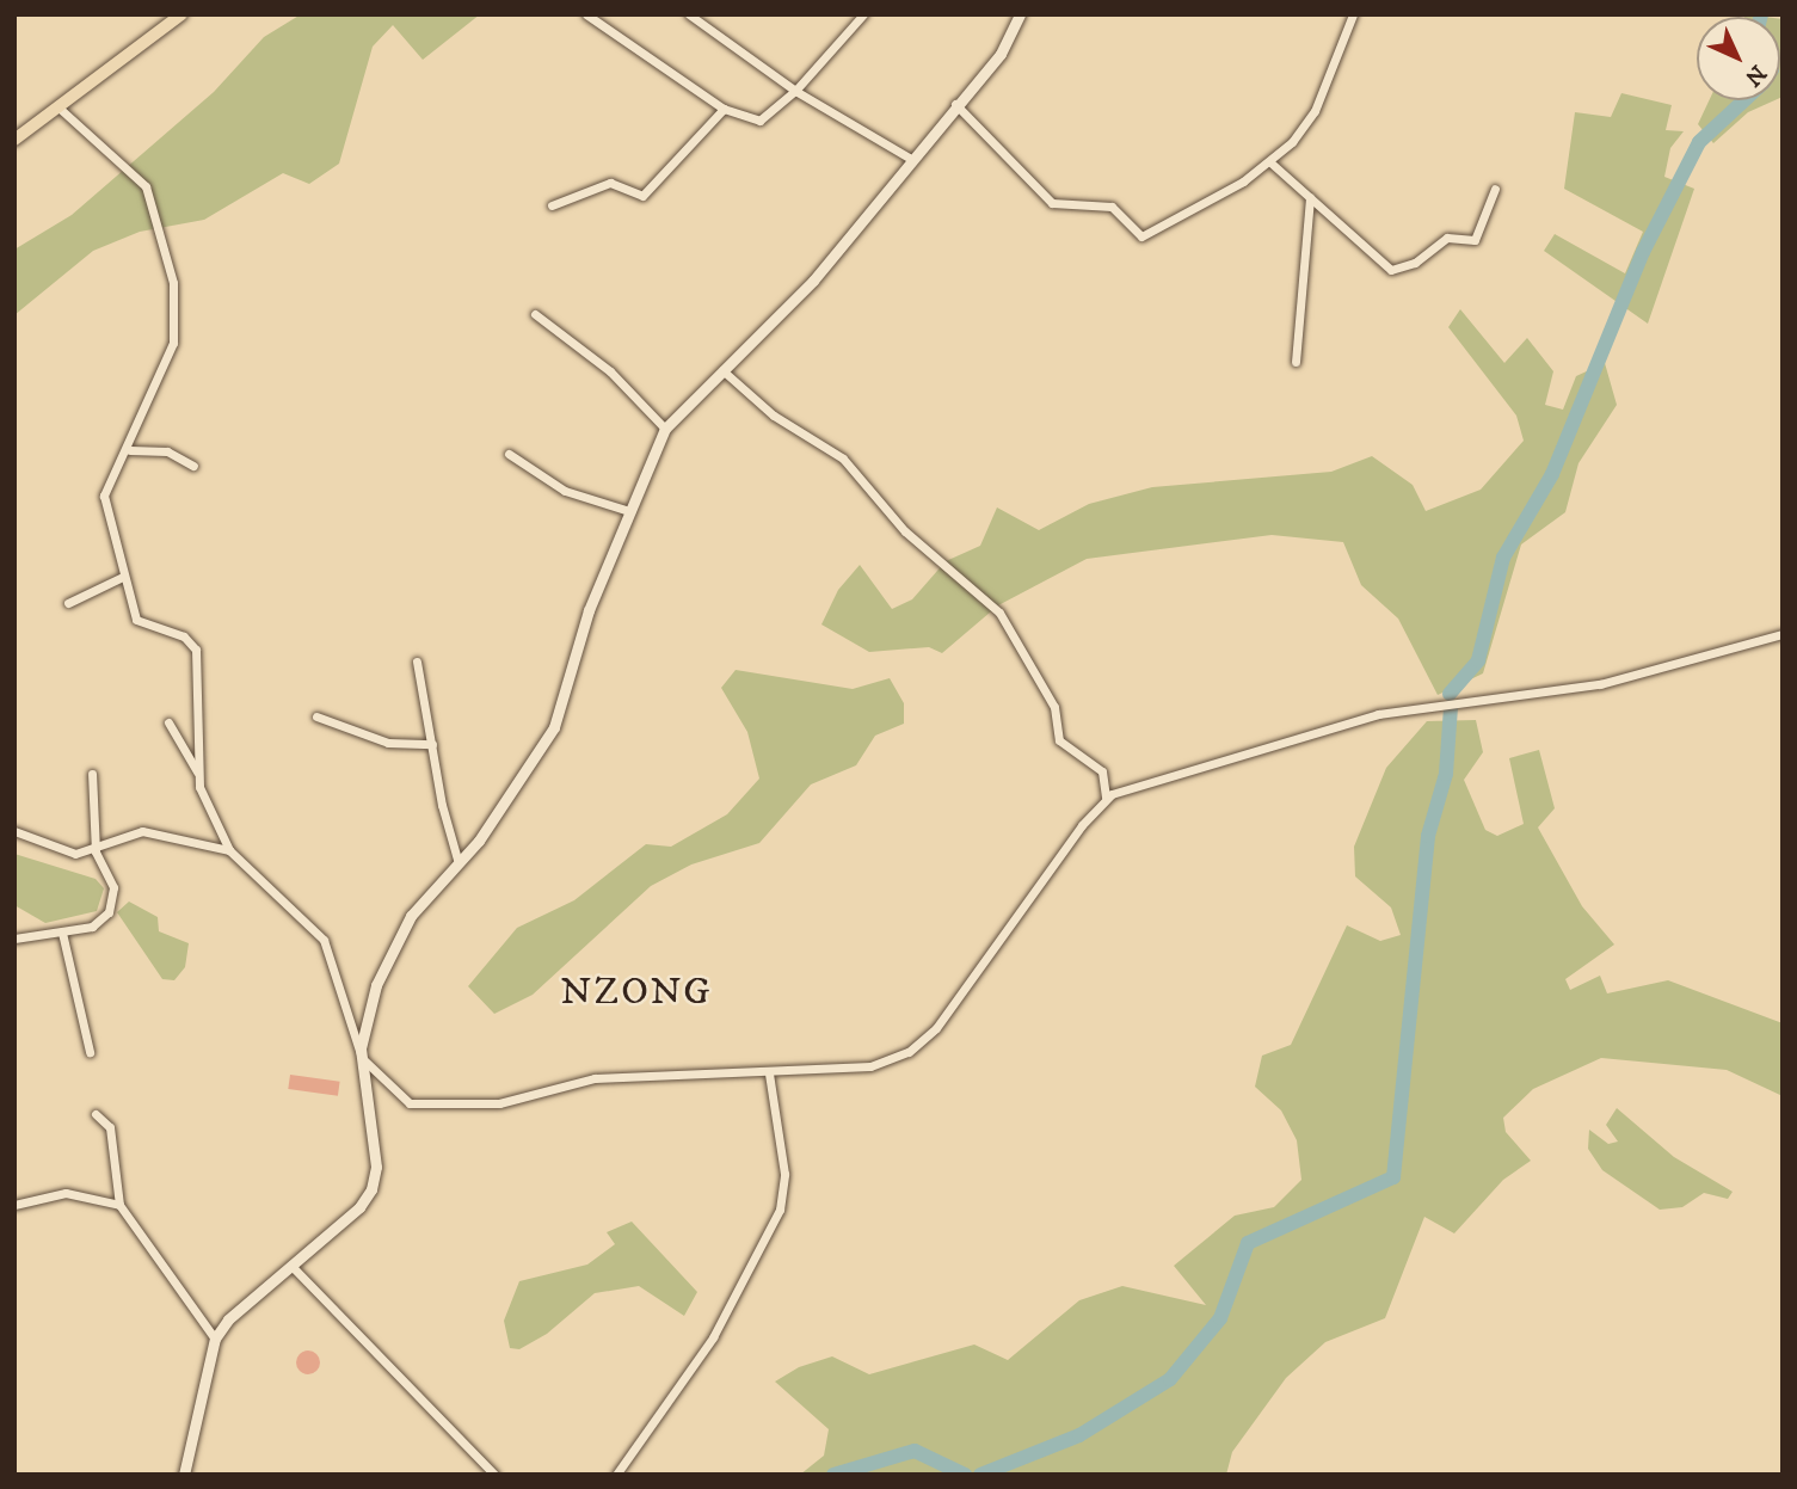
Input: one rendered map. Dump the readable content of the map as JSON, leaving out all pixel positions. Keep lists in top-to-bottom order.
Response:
{
  "districts": ["NZONG"],
  "north": "bottom right"
}
